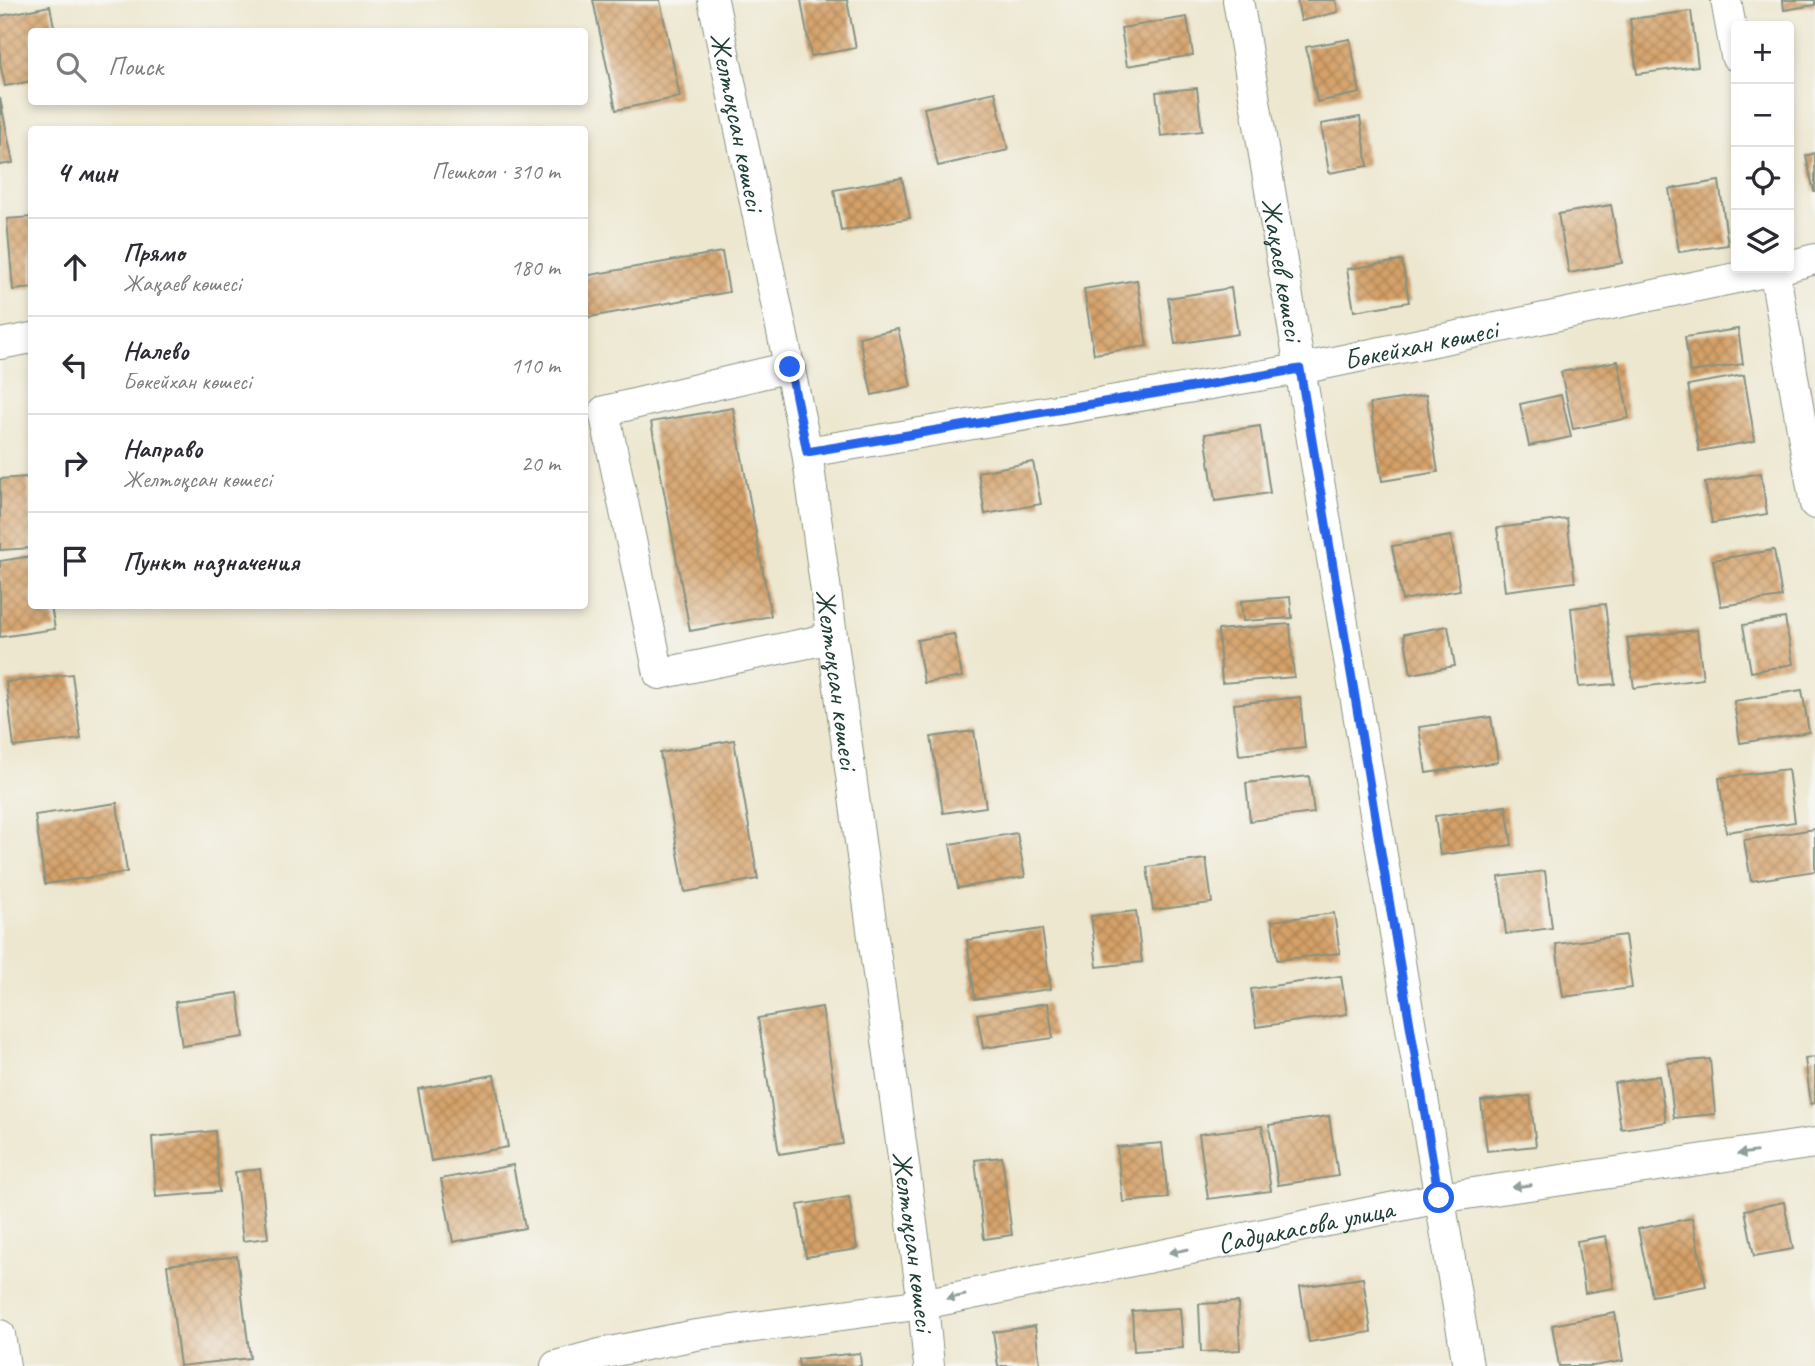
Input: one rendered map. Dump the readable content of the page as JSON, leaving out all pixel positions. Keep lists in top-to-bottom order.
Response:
{
  "streets": {
    "street": [
      "Желтоқсан көшесі",
      "Жақаев көшесі",
      "Бөкейхан көшесі",
      "Садуакасова улица"
    ]
  },
  "crossings": [
    ["Желтоқсан көшесі", "Бөкейхан көшесі"],
    ["Желтоқсан көшесі", "Садуакасова улица"],
    ["Жақаев көшесі", "Бөкейхан көшесі"],
    ["Жақаев көшесі", "Садуакасова улица"]
  ],
  "one_way": ["Садуакасова улица"],
  "page": {
    "map_buttons": ["+", "−"],
    "search": "Поиск",
    "heading": ["4 мин", "Пешком · 310 m"],
    "list": [
      ["Прямо", "Жақаев көшесі", "180 m"],
      ["Налево", "Бөкейхан көшесі", "110 m"],
      ["Направо", "Желтоқсан көшесі", "20 m"],
      "Пункт назначения"
    ]
  }
}
